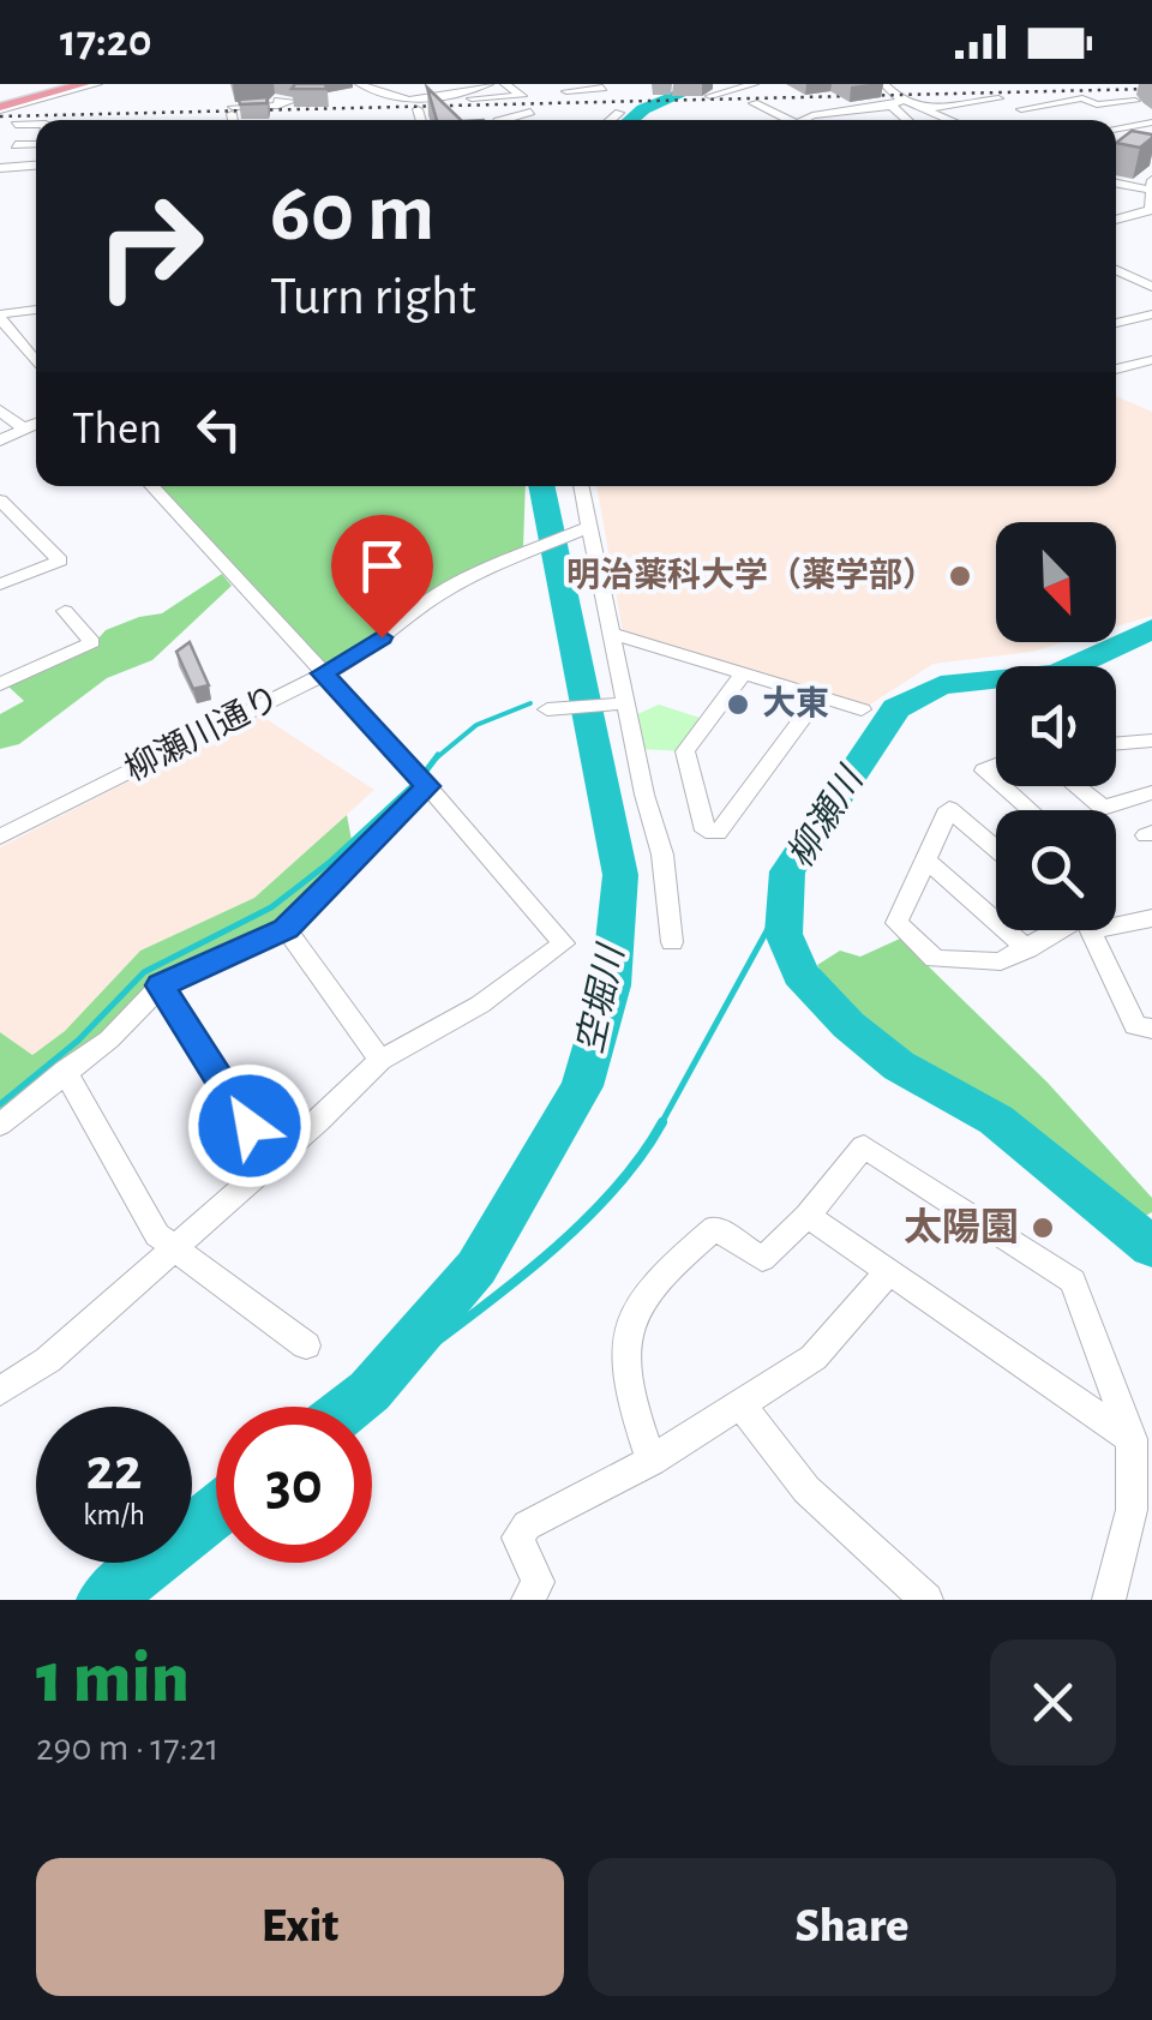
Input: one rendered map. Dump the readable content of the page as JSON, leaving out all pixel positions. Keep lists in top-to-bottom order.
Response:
{
  "streets": {
    "street": ["柳瀬川通り"]
  },
  "water": ["柳瀬川", "空堀川"],
  "places": ["明治薬科大学（薬学部）", "大東", "太陽園"],
  "north": "bottom right",
  "page": {
    "status": "17:20",
    "turn": ["60 m", "Turn right"],
    "then": "Then",
    "speed": "22 km/h",
    "limit": "30",
    "heading": ["1 min", "290 m · 17:21"],
    "buttons": ["Exit", "Share"]
  }
}
